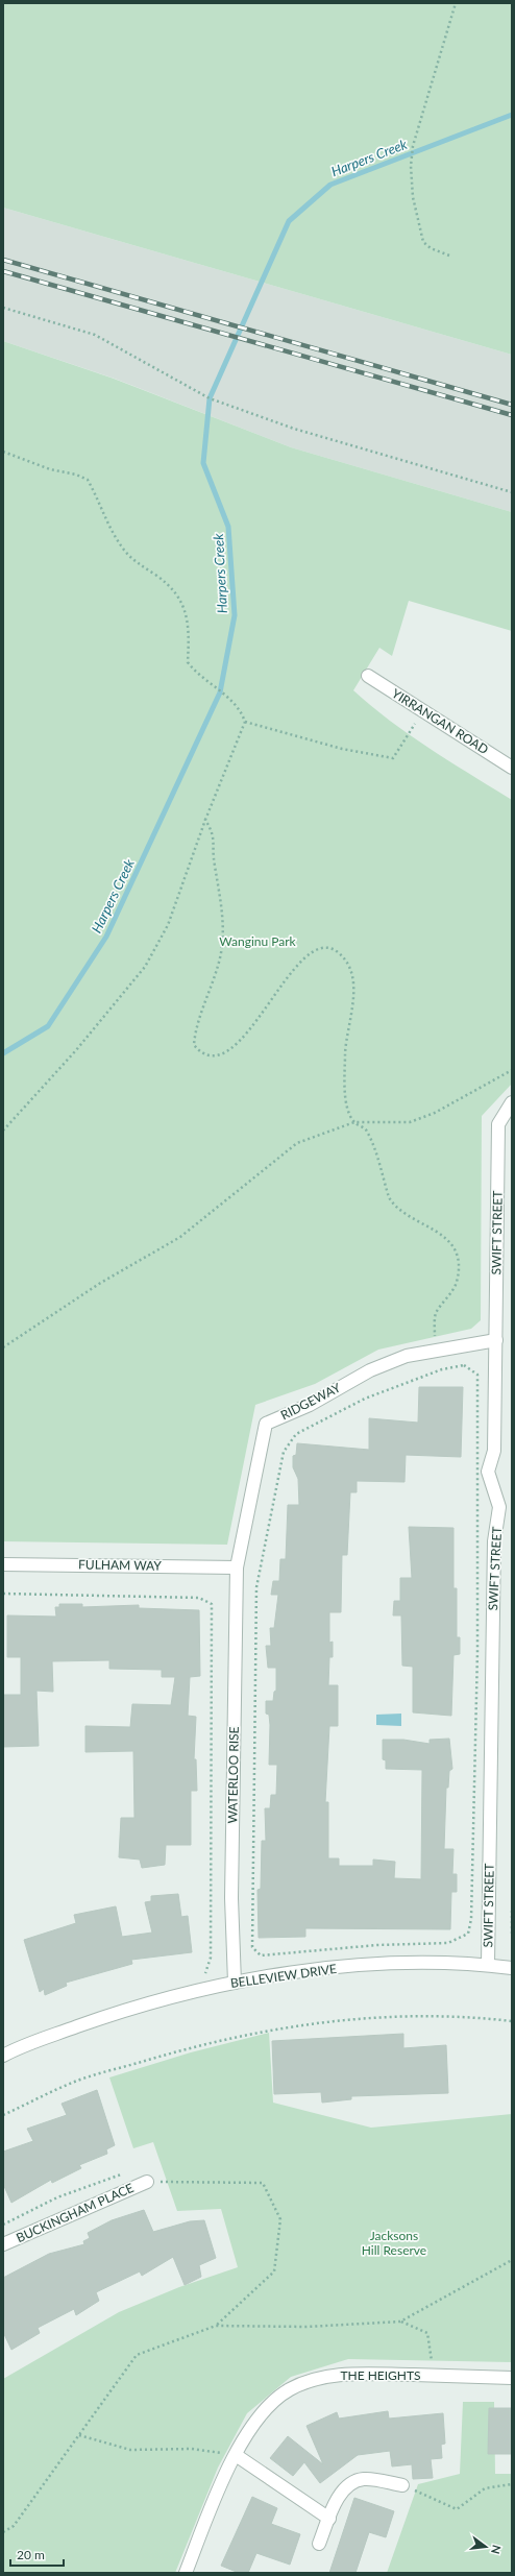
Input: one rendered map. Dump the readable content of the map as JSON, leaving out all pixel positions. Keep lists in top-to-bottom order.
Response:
{
  "streets": {
    "street": [
      "YIRRANGAN ROAD",
      "SWIFT STREET",
      "RIDGEWAY",
      "FULHAM WAY",
      "WATERLOO RISE",
      "BELLEVIEW DRIVE",
      "BUCKINGHAM PLACE",
      "THE HEIGHTS"
    ]
  },
  "crossings": [
    ["SWIFT STREET", "RIDGEWAY"],
    ["SWIFT STREET", "BELLEVIEW DRIVE"],
    ["RIDGEWAY", "FULHAM WAY"],
    ["RIDGEWAY", "WATERLOO RISE"],
    ["FULHAM WAY", "WATERLOO RISE"],
    ["WATERLOO RISE", "BELLEVIEW DRIVE"]
  ],
  "water": ["Harpers Creek"],
  "parks": ["Wanginu Park", "Jacksons Hill Reserve"],
  "scale_bar": "20 m",
  "north": "right"
}
